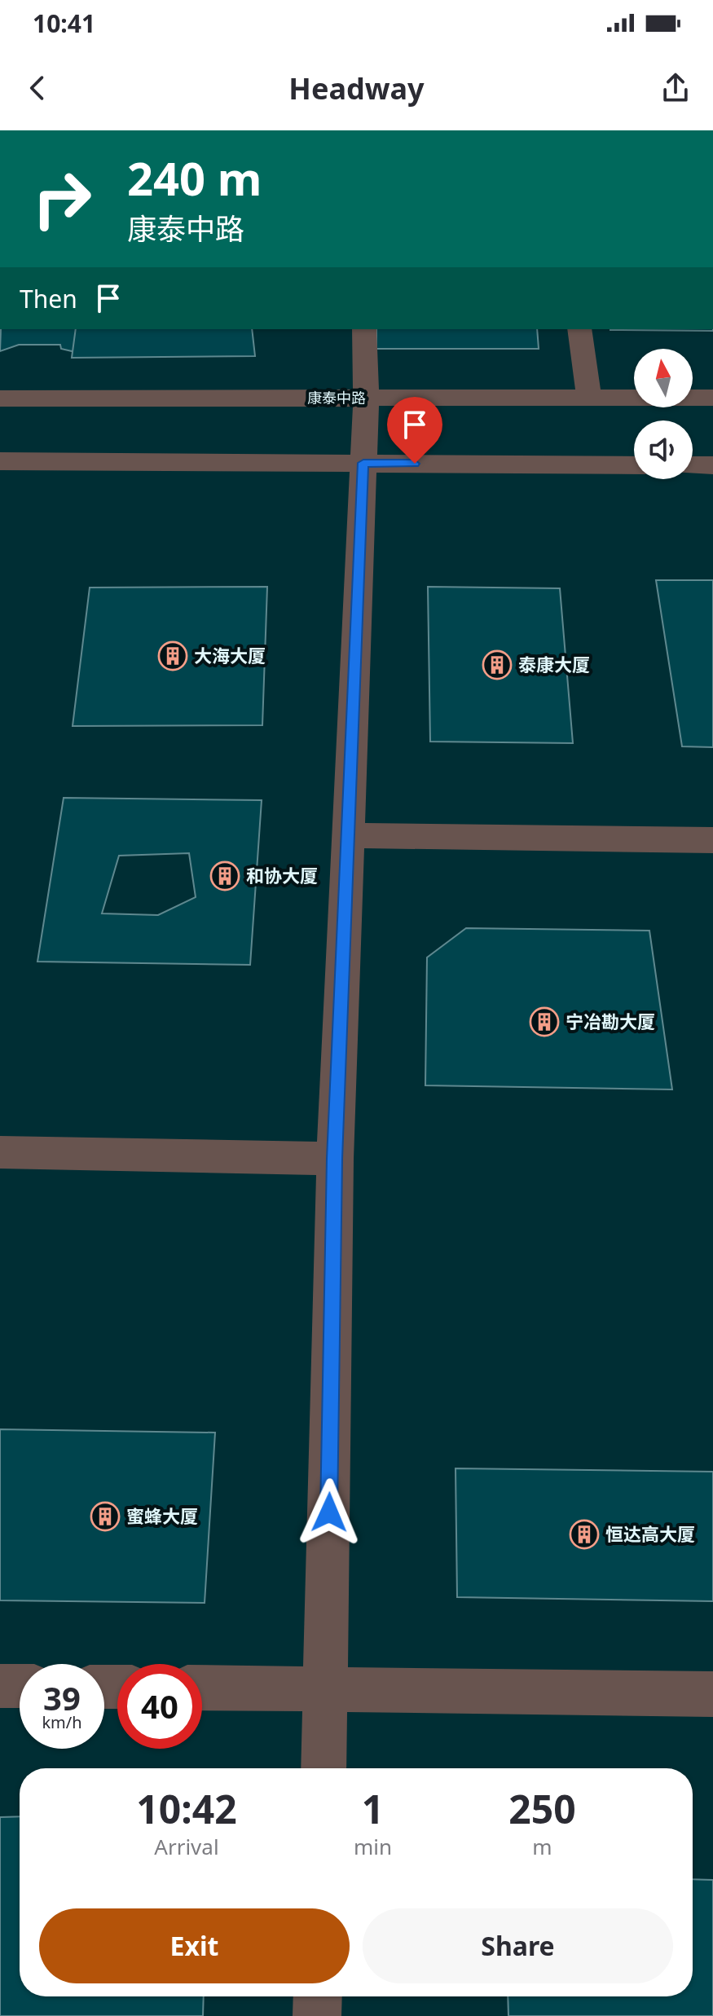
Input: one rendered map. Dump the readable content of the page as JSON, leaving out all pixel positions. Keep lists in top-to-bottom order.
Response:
{
  "streets": {
    "street": ["康泰中路"]
  },
  "places": {
    "building": [
      "大海大厦",
      "泰康大厦",
      "和协大厦",
      "宁冶勘大厦",
      "蜜蜂大厦",
      "恒达高大厦"
    ]
  },
  "north": "top",
  "page": {
    "status": "10:41",
    "header": "Headway",
    "turn": ["240 m", "康泰中路"],
    "then": "Then",
    "speed": "39 km/h",
    "limit": "40",
    "eta": [
      "10:42",
      "Arrival",
      "1",
      "min",
      "250",
      "m"
    ],
    "buttons": ["Exit", "Share"]
  }
}
